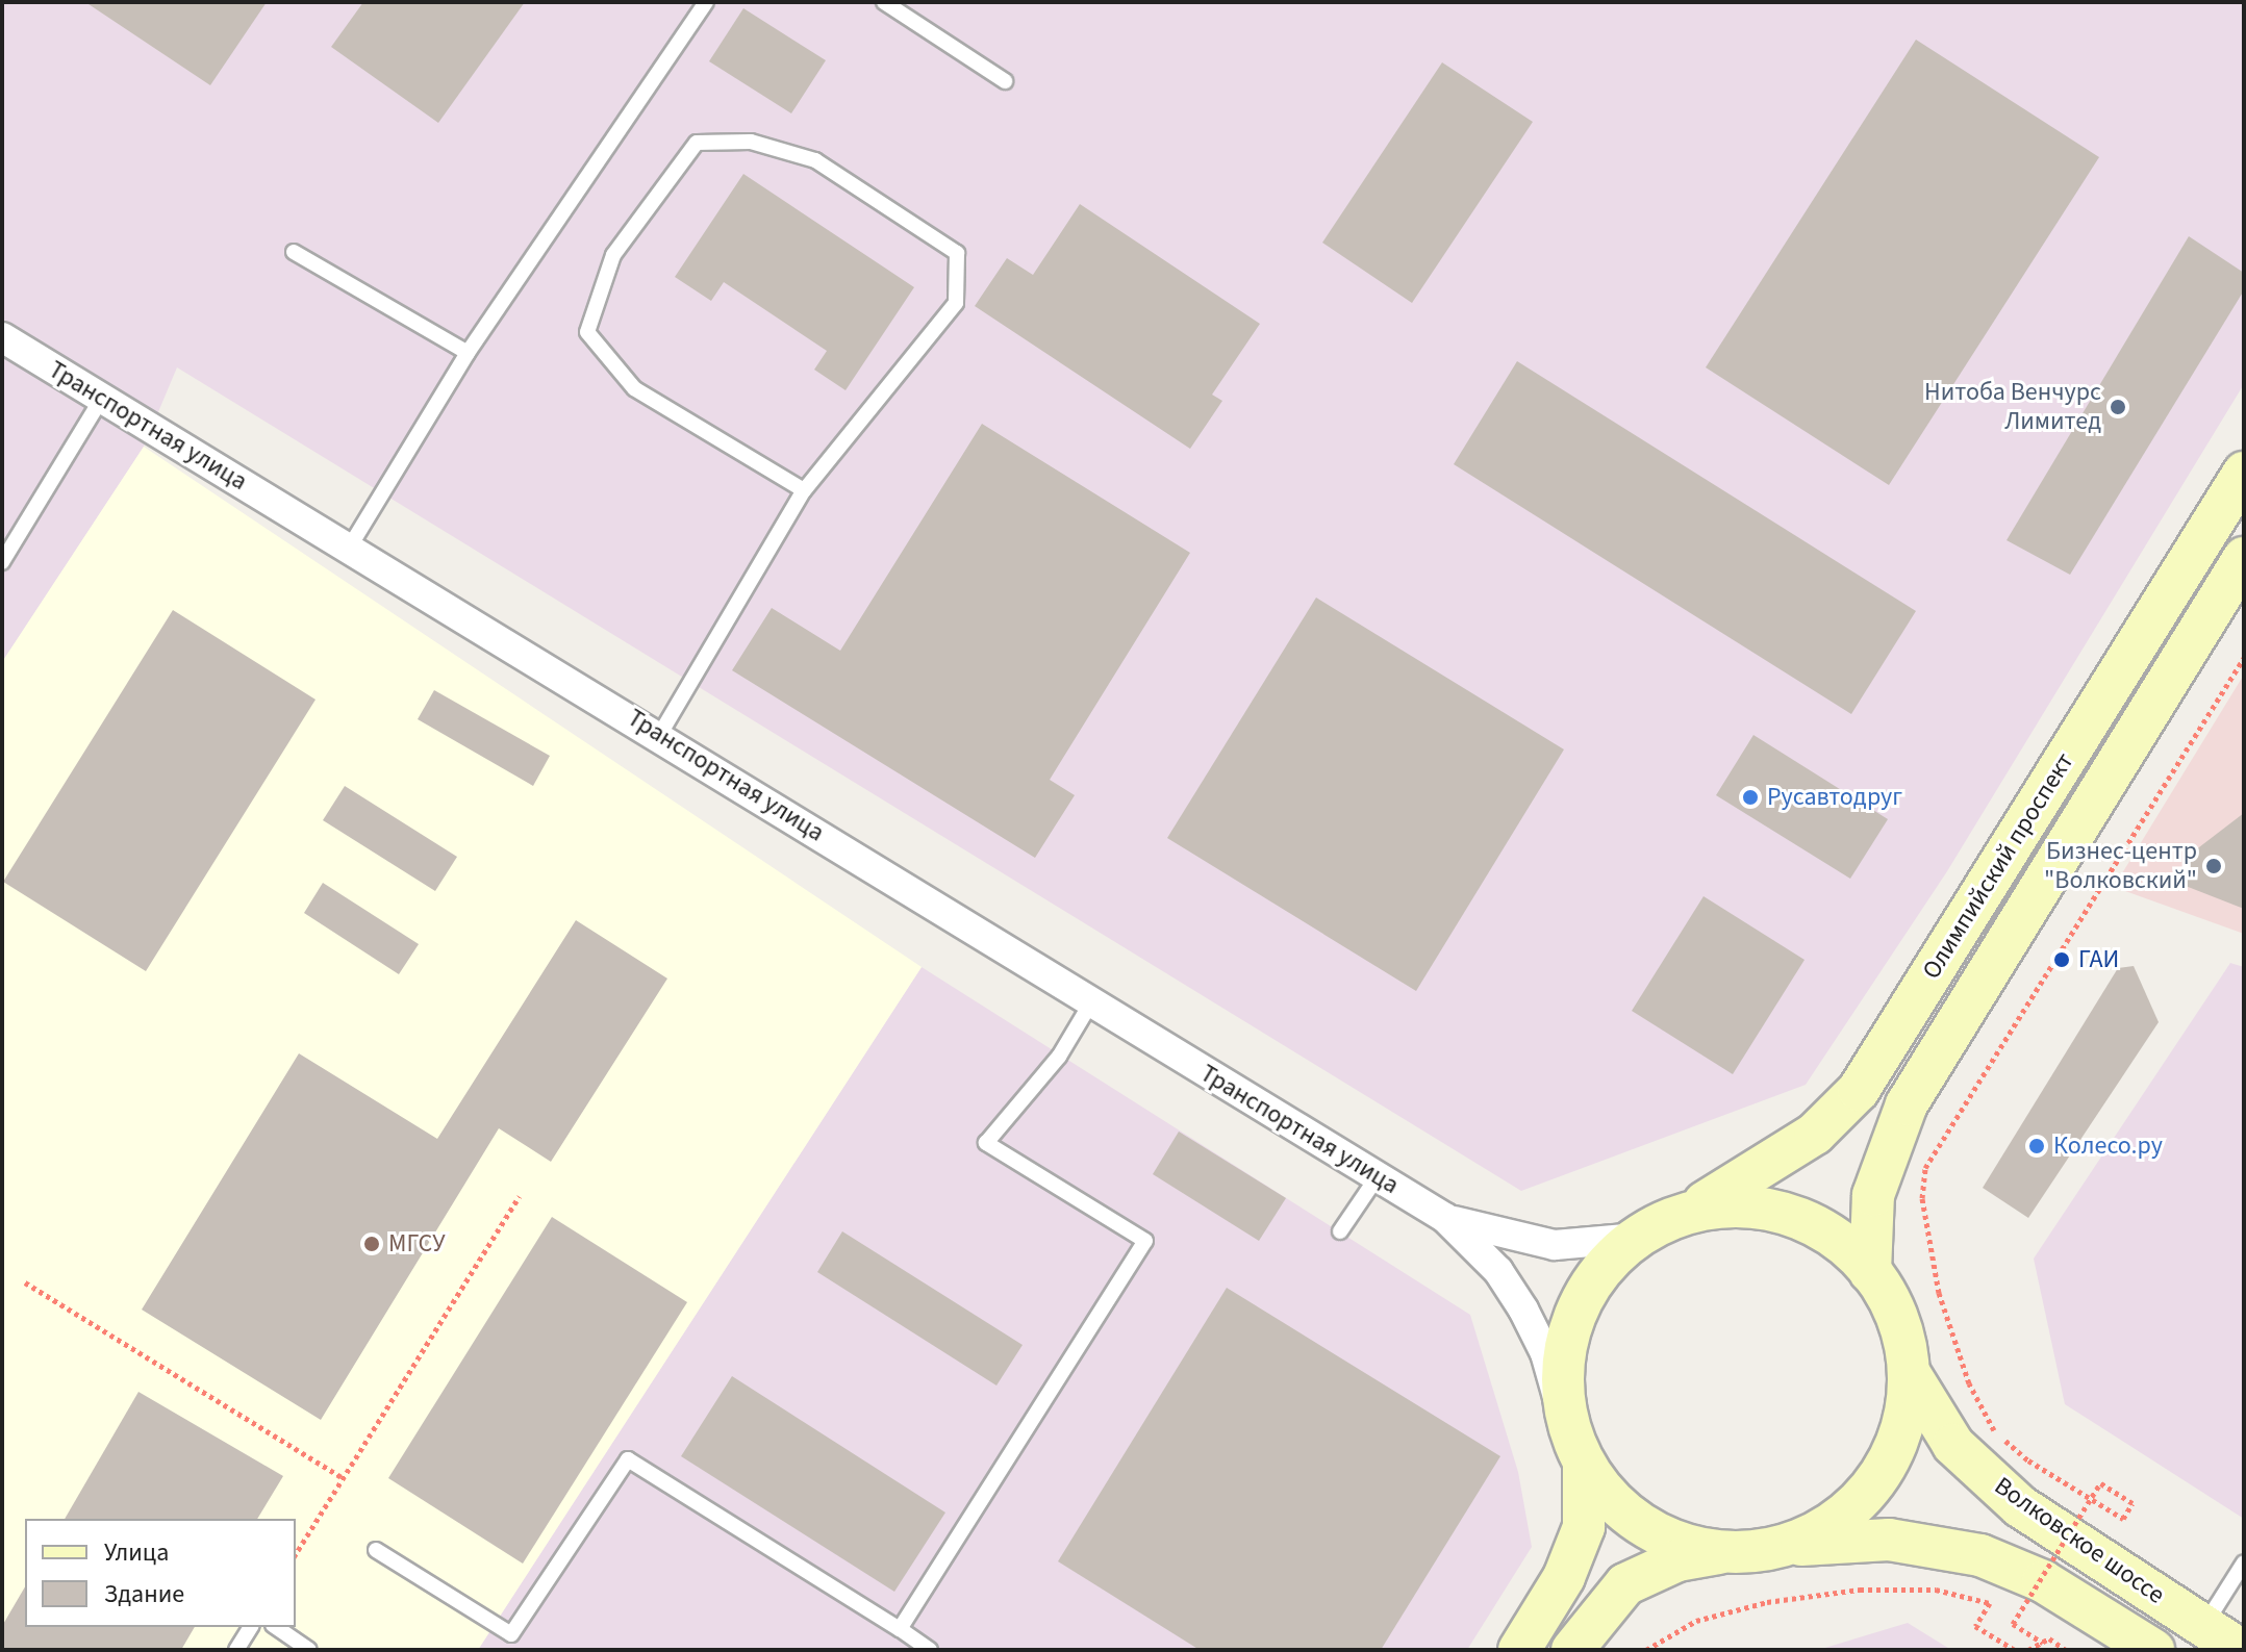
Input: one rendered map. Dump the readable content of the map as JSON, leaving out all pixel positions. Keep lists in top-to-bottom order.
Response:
{
  "streets": {
    "main road": ["Олимпийский проспект", "Волковское шоссе"],
    "street": ["Транспортная улица"]
  },
  "crossings": [
    ["Транспортная улица", "Олимпийский проспект"]
  ],
  "places": [
    "Нитоба Венчурс Лимитед",
    "Русавтодруг",
    "Бизнес-центр \"Волковский\"",
    "ГАИ",
    "Колесо.ру",
    "МГСУ"
  ],
  "legend": ["Улица", "Здание"]
}
